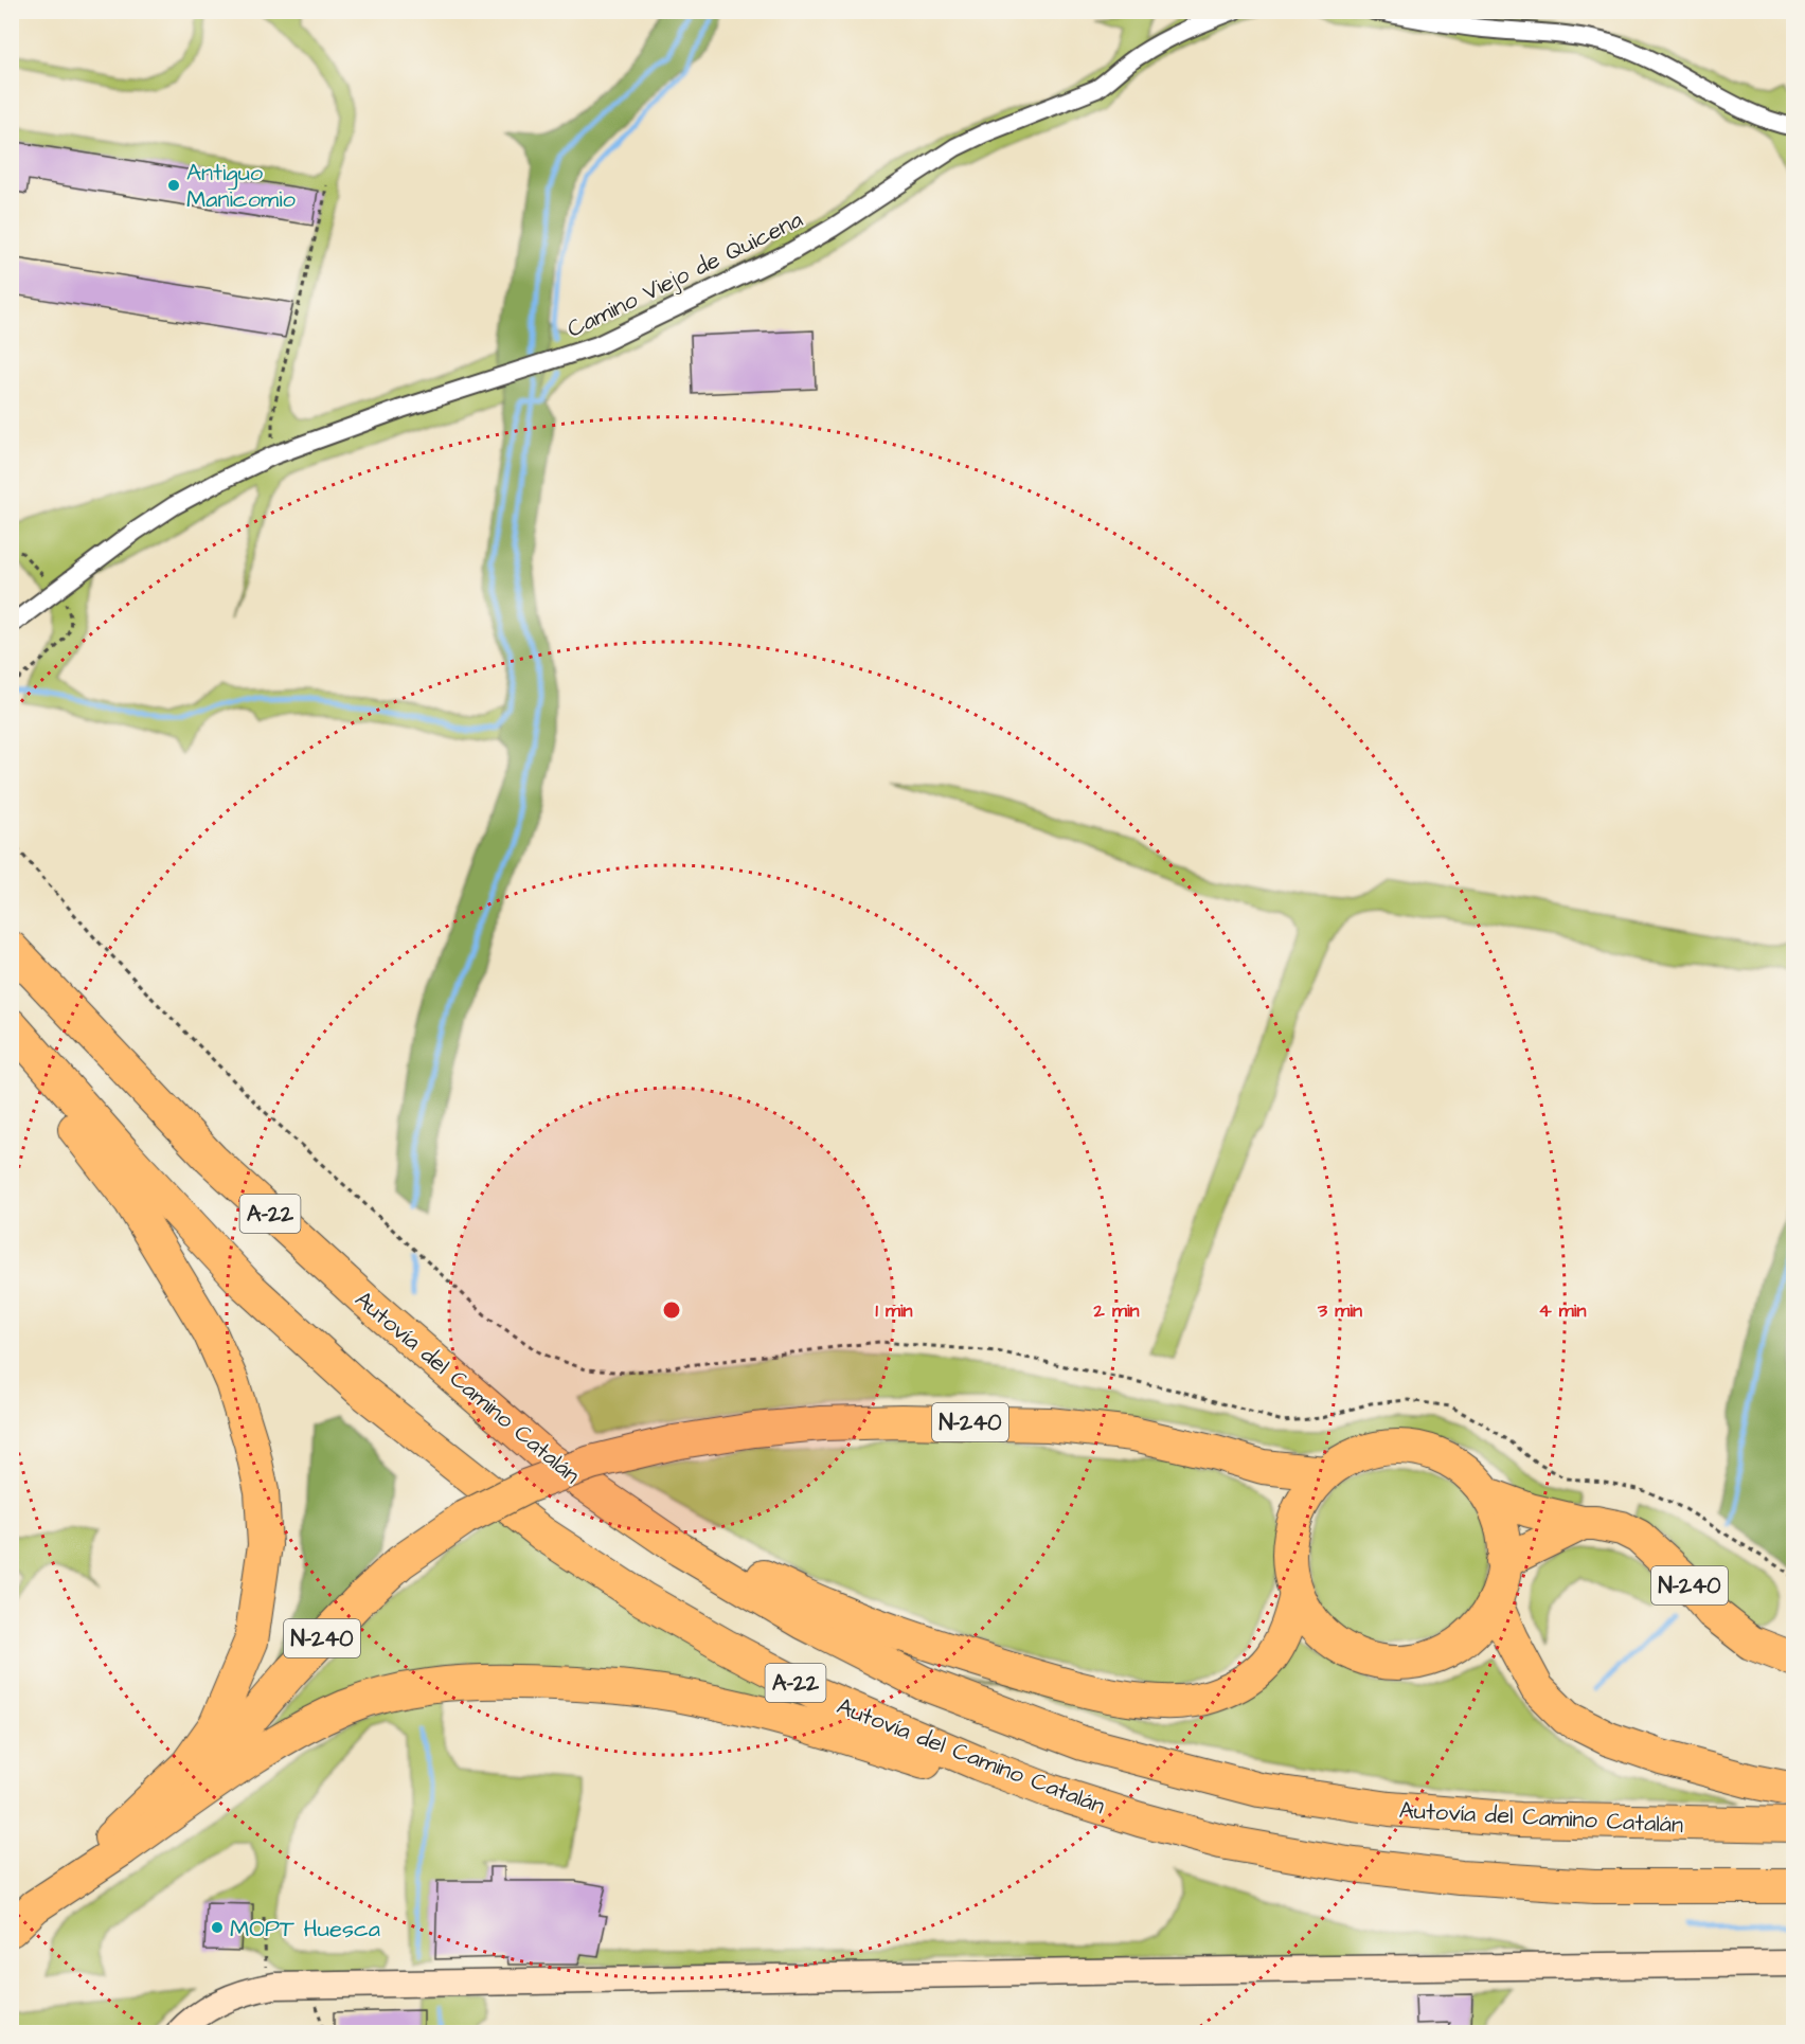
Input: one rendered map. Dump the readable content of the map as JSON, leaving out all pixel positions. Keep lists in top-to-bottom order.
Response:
{
  "streets": {
    "highway": ["A-22", "Autovía del Camino Catalán", "N-240"],
    "street": ["Camino Viejo de Quicena"]
  },
  "places": ["Antiguo Manicomio", "MOPT Huesca"],
  "rings": [
    "1 min",
    "2 min",
    "3 min",
    "4 min"
  ]
}
